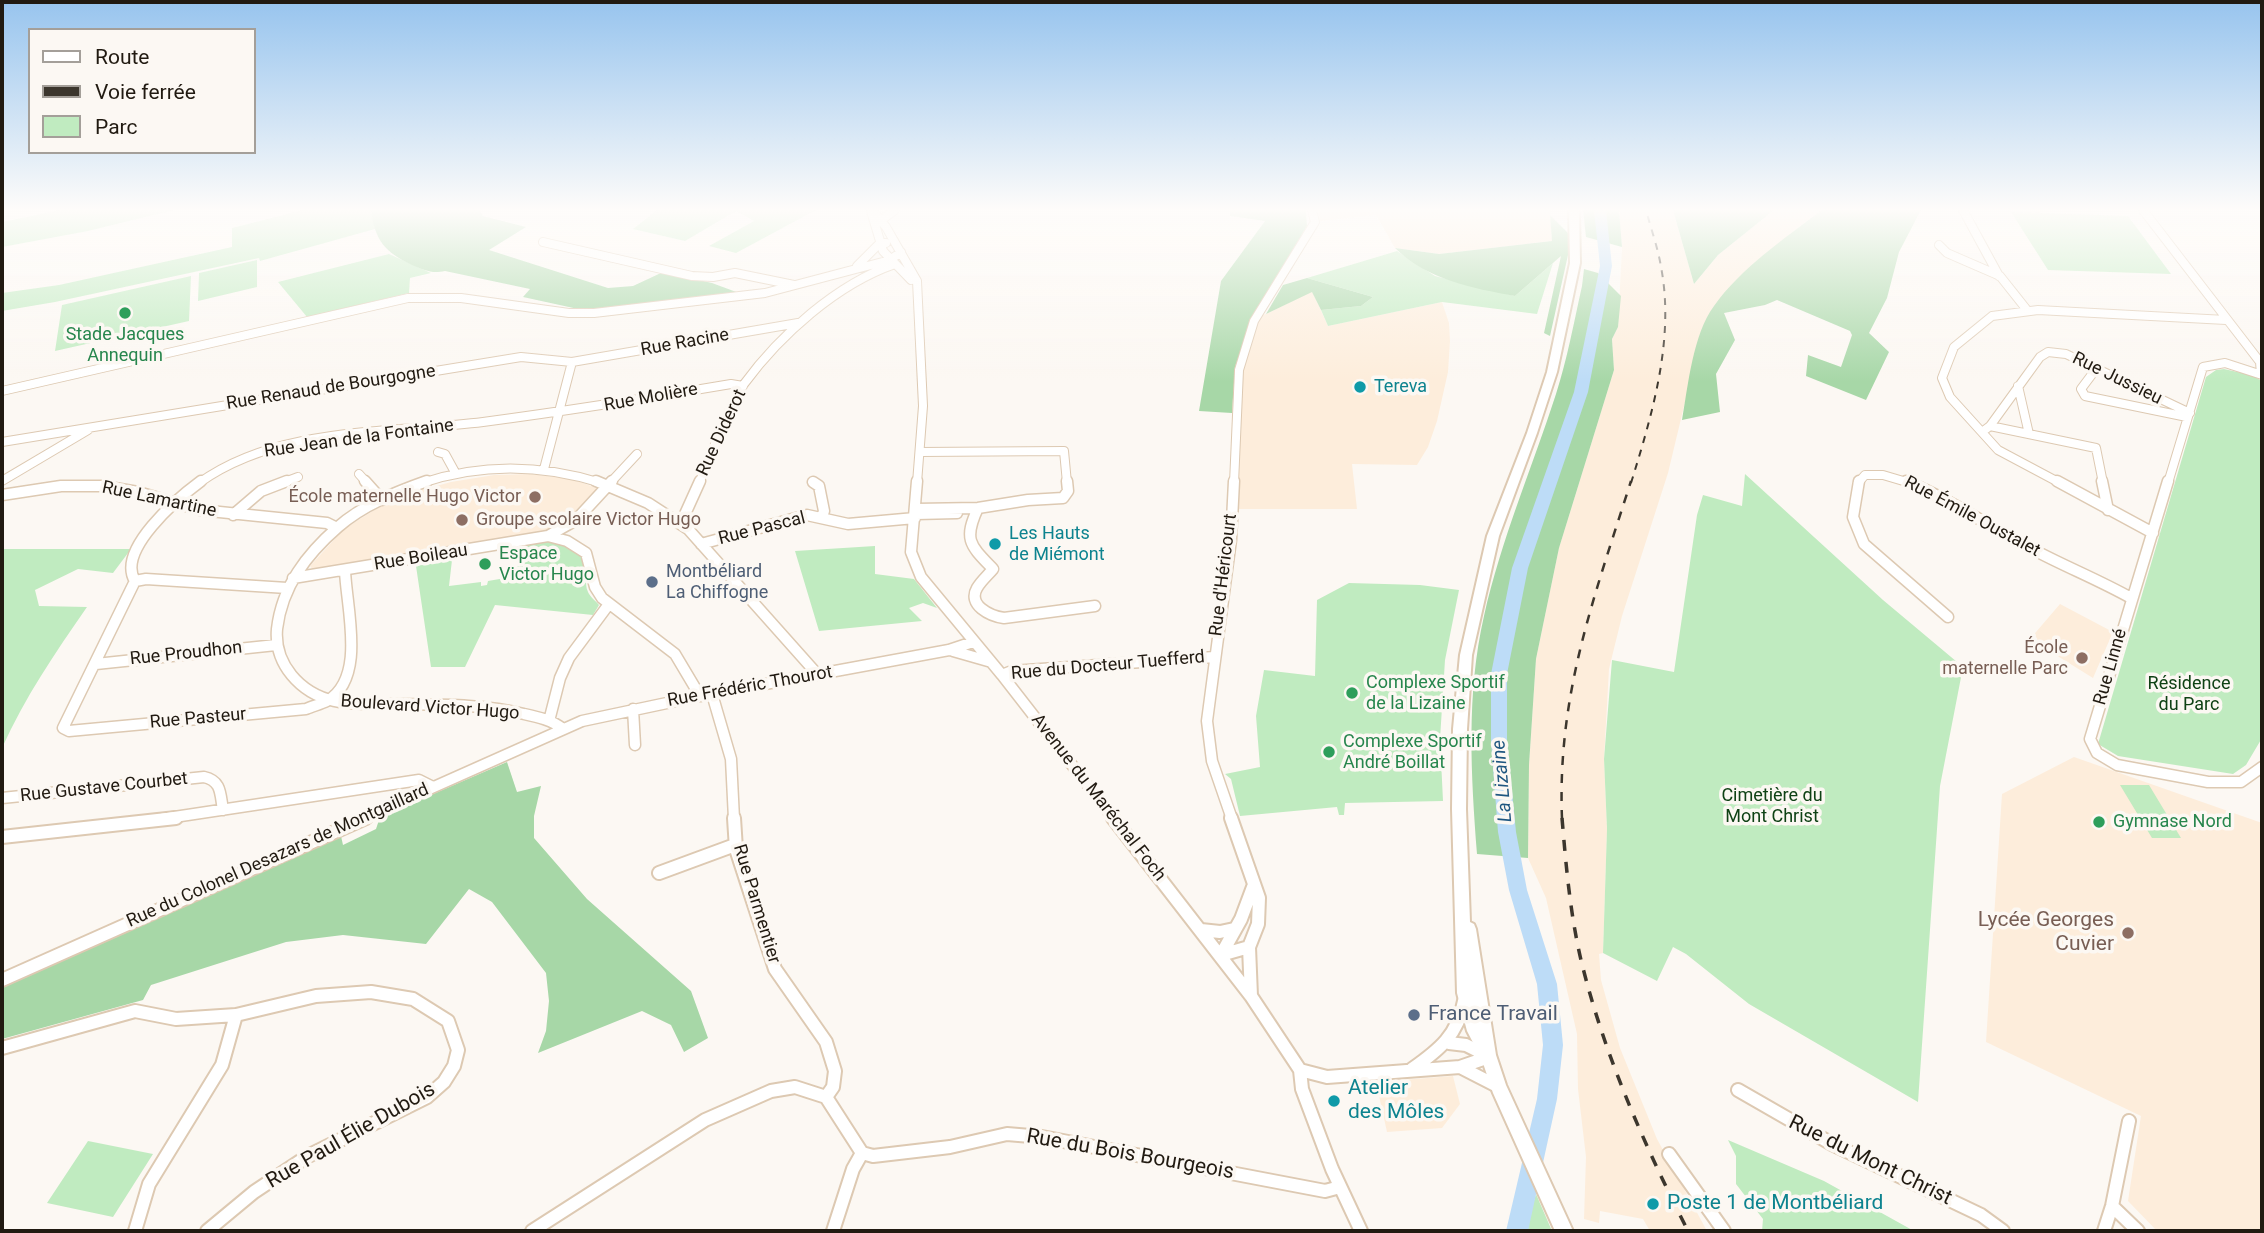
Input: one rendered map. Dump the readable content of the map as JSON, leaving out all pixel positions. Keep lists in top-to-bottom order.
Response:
{
  "streets": {
    "street": [
      "Rue Racine",
      "Rue Jussieu",
      "Rue Renaud de Bourgogne",
      "Rue Molière",
      "Rue Diderot",
      "Rue Jean de la Fontaine",
      "Rue Lamartine",
      "Rue Émile Oustalet",
      "Rue Pascal",
      "Rue Boileau",
      "Rue d'Héricourt",
      "Rue Proudhon",
      "Rue du Docteur Tuefferd",
      "Rue Linné",
      "Rue Frédéric Thourot",
      "Boulevard Victor Hugo",
      "Rue Pasteur",
      "Rue Gustave Courbet",
      "Avenue du Maréchal Foch",
      "Rue du Colonel Desazars de Montgaillard",
      "Rue Parmentier",
      "Rue Paul Élie Dubois",
      "Rue du Bois Bourgeois",
      "Rue du Mont Christ"
    ]
  },
  "crossings": [
    ["Rue Racine", "Rue Renaud de Bourgogne"],
    ["Rue Racine", "Rue Diderot"],
    ["Rue Jussieu", "Rue Linné"],
    ["Rue Molière", "Rue Diderot"],
    ["Rue Molière", "Rue Jean de la Fontaine"],
    ["Rue Jean de la Fontaine", "Rue Lamartine"],
    ["Rue Émile Oustalet", "Rue Linné"],
    ["Rue Pascal", "Avenue du Maréchal Foch"],
    ["Rue d'Héricourt", "Rue du Docteur Tuefferd"],
    ["Rue d'Héricourt", "Avenue du Maréchal Foch"],
    ["Rue Proudhon", "Boulevard Victor Hugo"],
    ["Rue Proudhon", "Rue Pasteur"],
    ["Rue du Docteur Tuefferd", "Avenue du Maréchal Foch"],
    ["Rue Frédéric Thourot", "Boulevard Victor Hugo"],
    ["Rue Frédéric Thourot", "Avenue du Maréchal Foch"],
    ["Rue Frédéric Thourot", "Rue du Colonel Desazars de Montgaillard"],
    ["Rue Frédéric Thourot", "Rue Parmentier"],
    ["Boulevard Victor Hugo", "Rue Pasteur"],
    ["Boulevard Victor Hugo", "Rue du Colonel Desazars de Montgaillard"],
    ["Rue Gustave Courbet", "Rue du Colonel Desazars de Montgaillard"],
    ["Avenue du Maréchal Foch", "Rue du Bois Bourgeois"]
  ],
  "water": ["La Lizaine"],
  "parks": ["Résidence du Parc", "Cimetière du Mont Christ"],
  "places": [
    "Stade Jacques Annequin",
    "Tereva",
    "École maternelle Hugo Victor",
    "Groupe scolaire Victor Hugo",
    "Les Hauts de Miémont",
    "Espace Victor Hugo",
    "Montbéliard La Chiffogne",
    "École maternelle Parc",
    "Complexe Sportif de la Lizaine",
    "Complexe Sportif André Boillat",
    "Gymnase Nord",
    "Lycée Georges Cuvier",
    "France Travail",
    "Atelier des Môles",
    "Poste 1 de Montbéliard"
  ],
  "legend": ["Route", "Voie ferrée", "Parc"]
}
